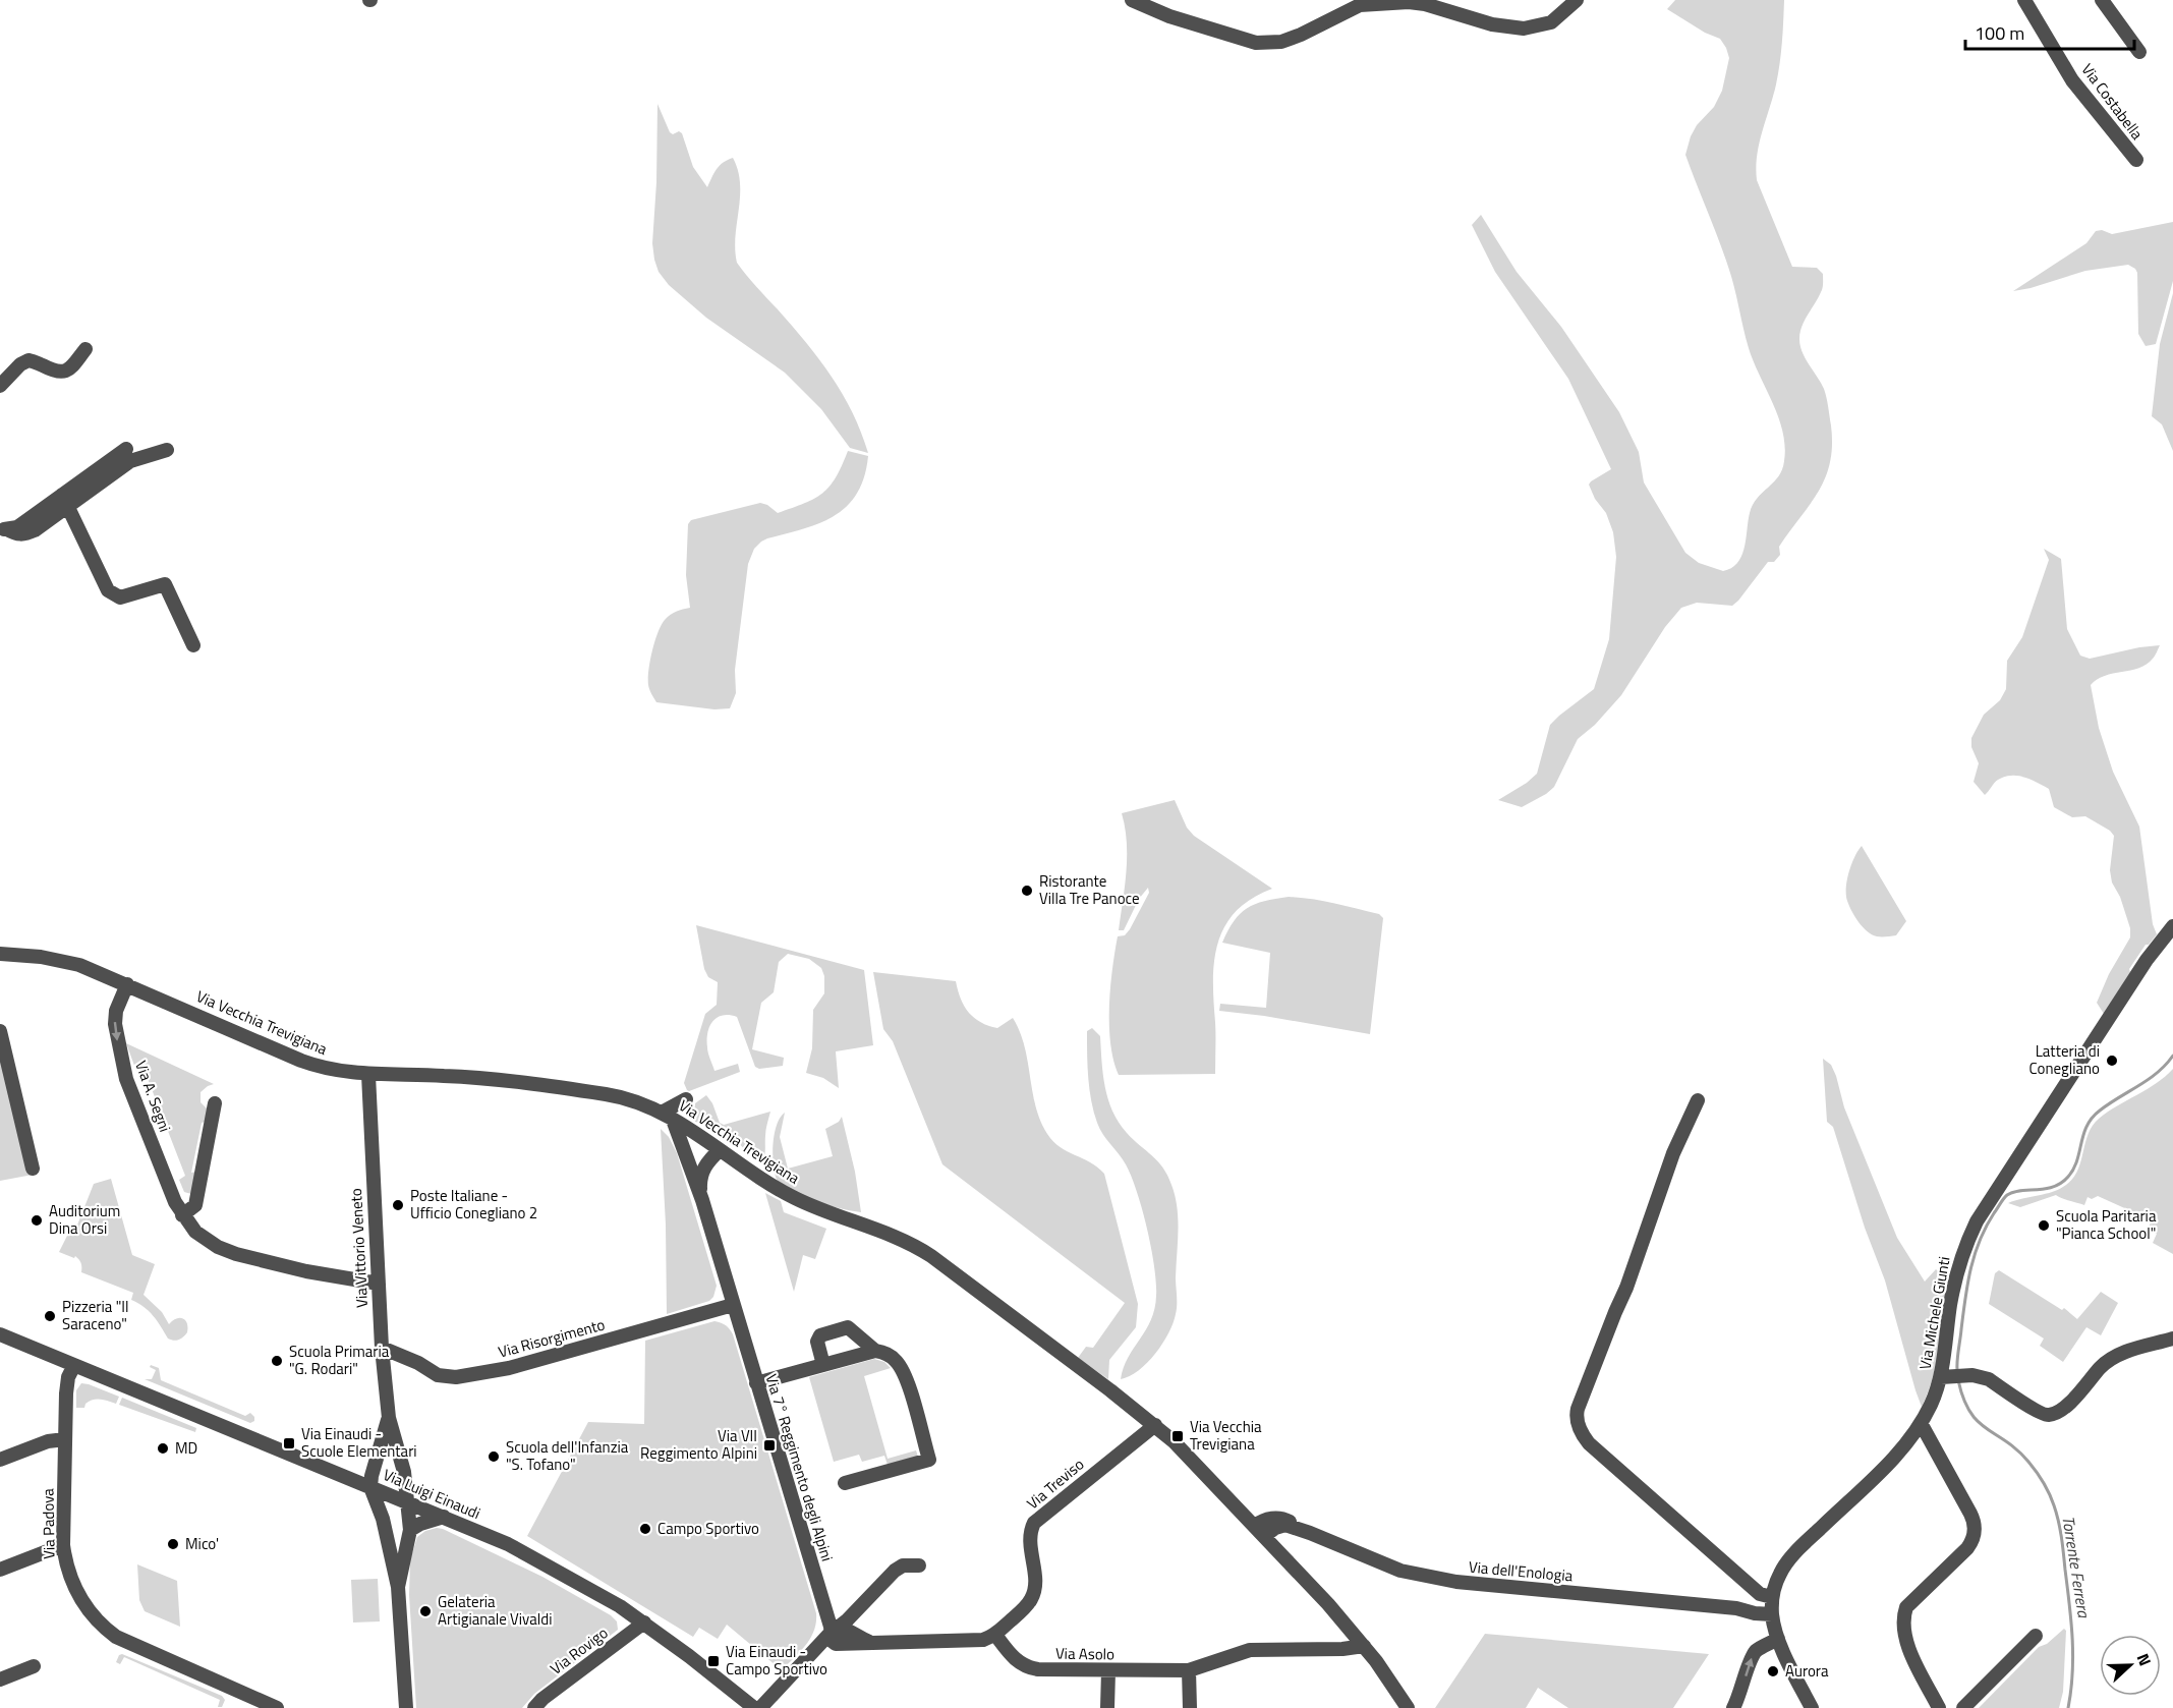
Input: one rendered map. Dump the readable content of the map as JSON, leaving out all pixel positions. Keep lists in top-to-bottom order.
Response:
{
  "streets": {
    "street": [
      "Via Costabella",
      "Via Vecchia Trevigiana",
      "Via A. Segni",
      "Via Vittorio Veneto",
      "Via Michele Giunti",
      "Via Risorgimento",
      "Via 7° Reggimento degli Alpini",
      "Via Treviso",
      "Via Luigi Einaudi",
      "Via Padova",
      "Via dell'Enologia",
      "Via Rovigo",
      "Via Asolo"
    ]
  },
  "crossings": [
    ["Via Vecchia Trevigiana", "Via A. Segni"],
    ["Via Vecchia Trevigiana", "Via Vittorio Veneto"],
    ["Via Vecchia Trevigiana", "Via 7° Reggimento degli Alpini"],
    ["Via Vecchia Trevigiana", "Via Treviso"],
    ["Via Vecchia Trevigiana", "Via dell'Enologia"],
    ["Via Vecchia Trevigiana", "Via Asolo"],
    ["Via A. Segni", "Via Vittorio Veneto"],
    ["Via Vittorio Veneto", "Via Risorgimento"],
    ["Via Vittorio Veneto", "Via Luigi Einaudi"],
    ["Via Michele Giunti", "Via dell'Enologia"],
    ["Via Risorgimento", "Via 7° Reggimento degli Alpini"],
    ["Via Treviso", "Via Asolo"],
    ["Via Luigi Einaudi", "Via Padova"],
    ["Via Luigi Einaudi", "Via Rovigo"]
  ],
  "water": ["Torrente Ferrera"],
  "places": {
    "other": [
      "Ristorante Villa Tre Panoce",
      "Latteria di Conegliano",
      "Poste Italiane - Ufficio Conegliano 2",
      "Auditorium Dina Orsi",
      "Scuola Paritaria \"Pianca School\"",
      "Pizzeria \"Il Saraceno\"",
      "Scuola Primaria \"G. Rodari\"",
      "MD",
      "Scuola dell'Infanzia \"S. Tofano\"",
      "Campo Sportivo",
      "Mico'",
      "Gelateria Artigianale Vivaldi",
      "Aurora"
    ],
    "transit": [
      "Via Vecchia Trevigiana",
      "Via Einaudi - Scuole Elementari",
      "Via VII Reggimento Alpini",
      "Via Einaudi - Campo Sportivo"
    ]
  },
  "scale_bar": "100 m",
  "north": "right"
}
